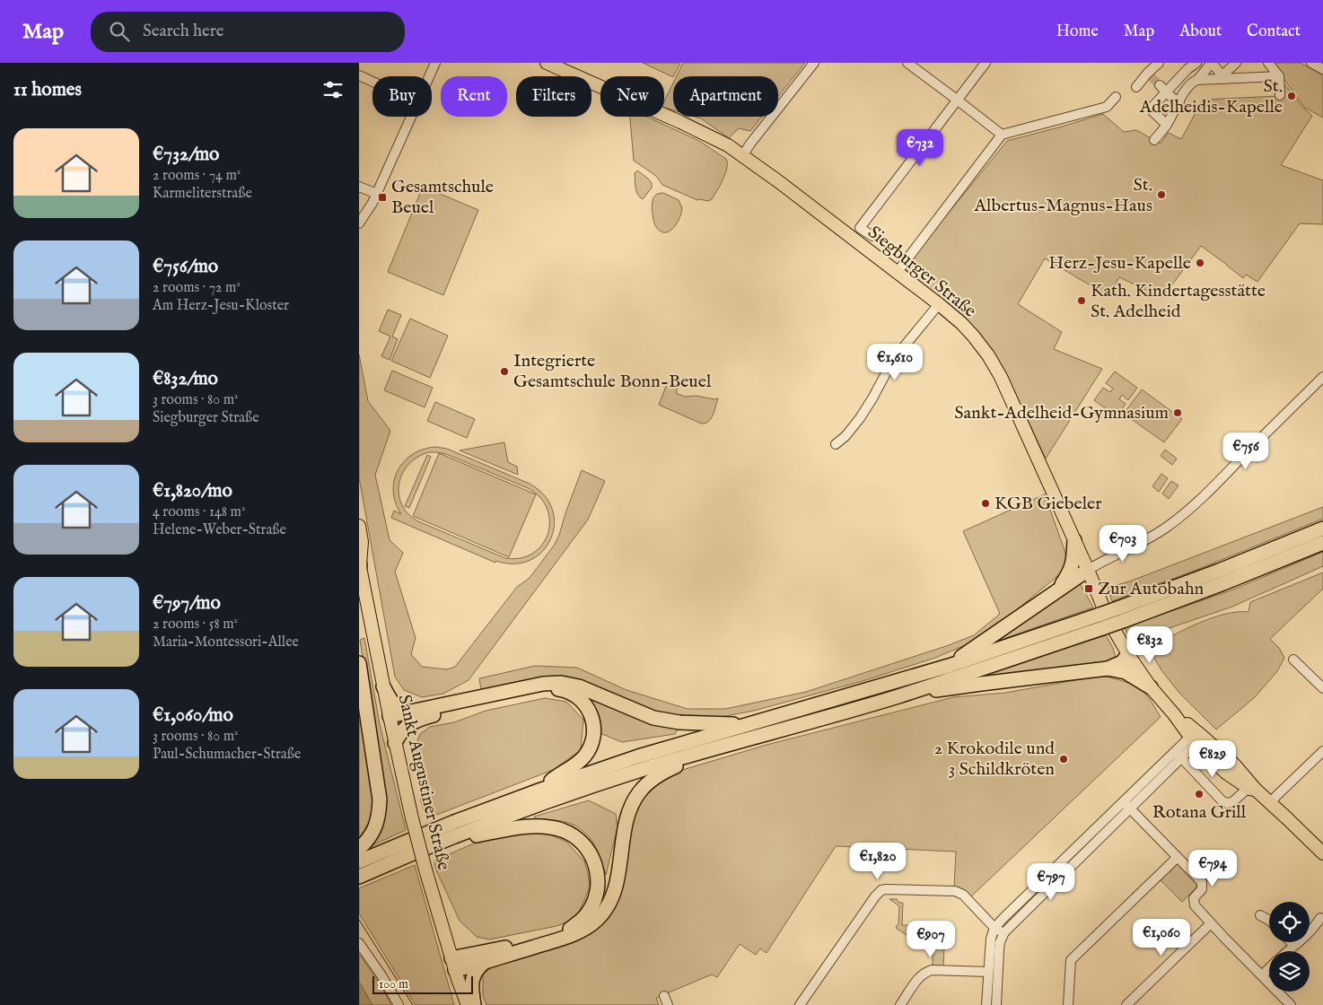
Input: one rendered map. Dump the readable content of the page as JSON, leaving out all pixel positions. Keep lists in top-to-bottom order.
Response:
{
  "streets": {
    "main road": ["Siegburger Straße", "Sankt Augustiner Straße"]
  },
  "places": {
    "other": [
      "St. Adelheidis-Kapelle",
      "St. Albertus-Magnus-Haus",
      "Herz-Jesu-Kapelle",
      "Kath. Kindertagesstätte St. Adelheid",
      "Integrierte Gesamtschule Bonn-Beuel",
      "Sankt-Adelheid-Gymnasium",
      "KGB Giebeler",
      "2 Krokodile und 3 Schildkröten",
      "Rotana Grill"
    ],
    "transit": ["Gesamtschule Beuel", "Zur Autobahn"]
  },
  "scale_bar": "100 m",
  "page": {
    "header": "Map",
    "search": "Search here",
    "nav": [
      "Home",
      "Map",
      "About",
      "Contact"
    ],
    "heading": "11 homes",
    "chip": [
      "Buy",
      "Rent",
      "Filters",
      "New",
      "Apartment"
    ],
    "list": [
      {
        "name": "€732/mo",
        "note": "2 rooms · 74 m² · Karmeliterstraße"
      },
      {
        "name": "€756/mo",
        "note": "2 rooms · 72 m² · Am Herz-Jesu-Kloster"
      },
      {
        "name": "€832/mo",
        "note": "3 rooms · 80 m² · Siegburger Straße"
      },
      {
        "name": "€1,820/mo",
        "note": "4 rooms · 148 m² · Helene-Weber-Straße"
      },
      {
        "name": "€797/mo",
        "note": "2 rooms · 58 m² · Maria-Montessori-Allee"
      },
      {
        "name": "€1,060/mo",
        "note": "3 rooms · 80 m² · Paul-Schumacher-Straße"
      }
    ],
    "price": [
      "€732",
      "€1,610",
      "€756",
      "€703",
      "€832",
      "€829",
      "€1,820",
      "€794",
      "€797",
      "€1,060",
      "€907"
    ],
    "scale": "100 m"
  }
}
